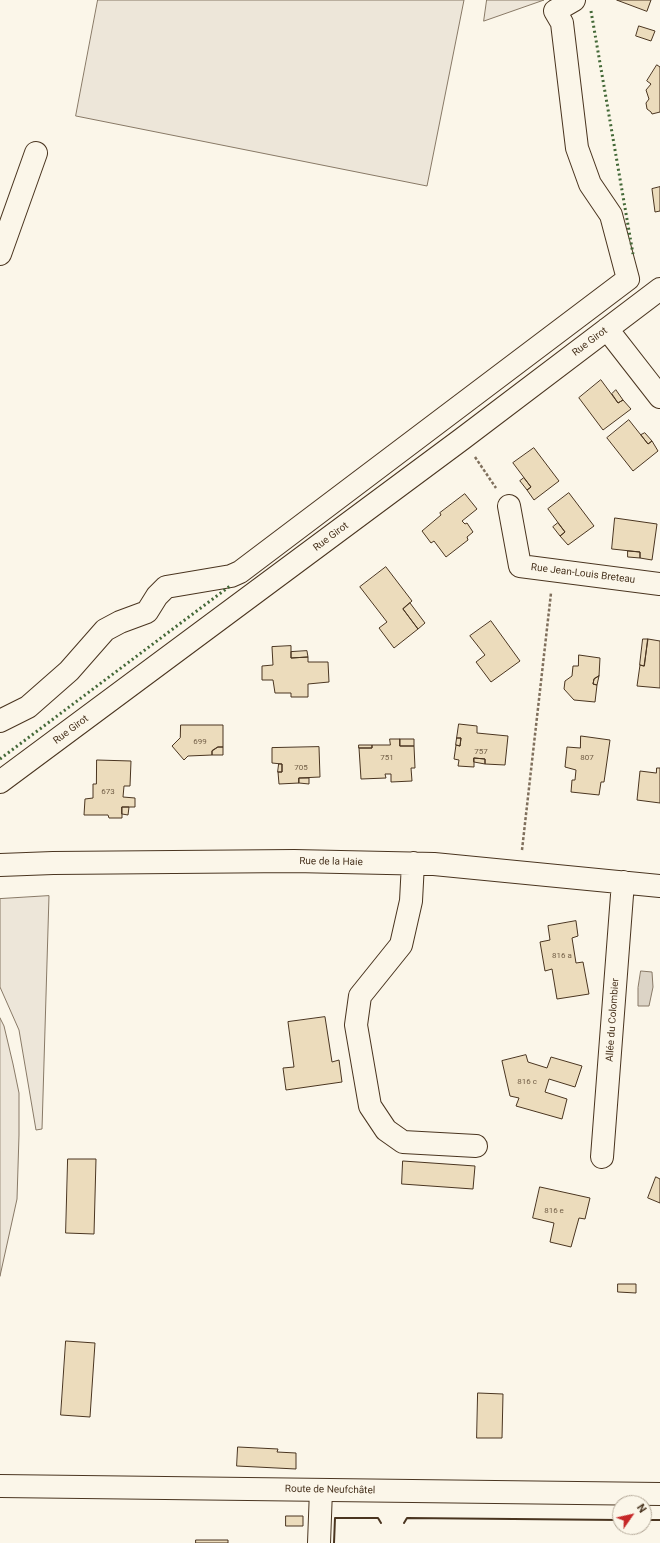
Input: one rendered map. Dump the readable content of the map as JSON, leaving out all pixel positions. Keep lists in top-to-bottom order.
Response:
{
  "streets": {
    "street": [
      "Rue Girot",
      "Rue Jean-Louis Breteau",
      "Rue de la Haie",
      "Allée du Colombier",
      "Route de Neufchâtel"
    ]
  },
  "crossings": [
    ["Rue de la Haie", "Allée du Colombier"]
  ],
  "house_numbers": [
    "699",
    "757",
    "751",
    "807",
    "705",
    "673",
    "816 a",
    "816 c",
    "816 e"
  ],
  "north": "top right"
}
